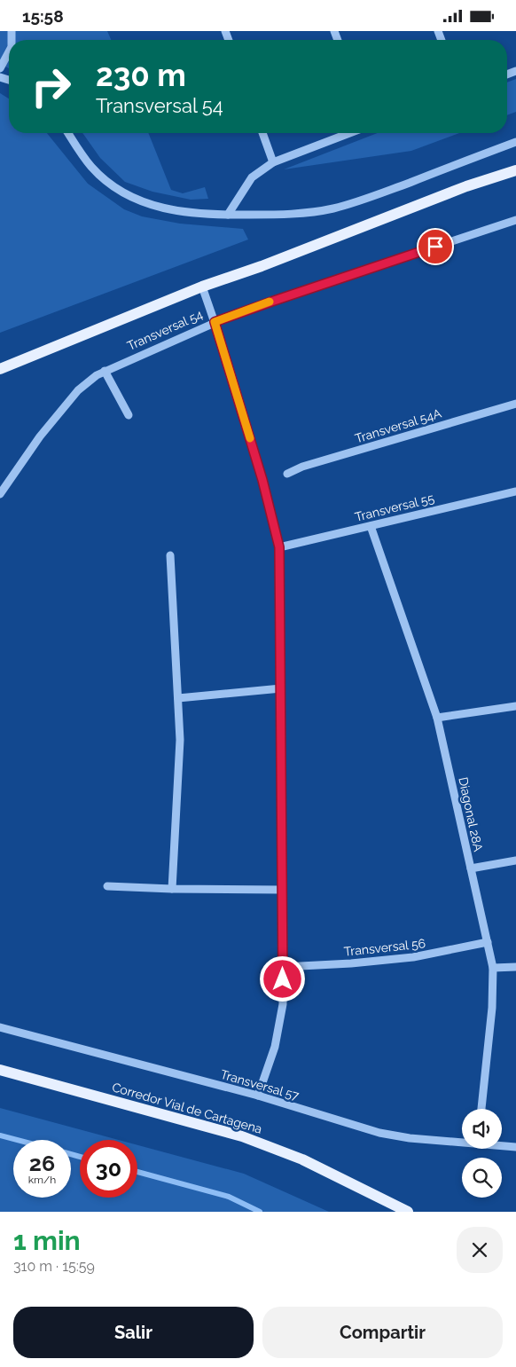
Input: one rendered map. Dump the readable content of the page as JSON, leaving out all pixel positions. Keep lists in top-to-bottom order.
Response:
{
  "streets": {
    "main road": ["Transversal 54", "Corredor Vial de Cartagena"],
    "street": [
      "Transversal 54A",
      "Transversal 55",
      "Diagonal 28A",
      "Transversal 56",
      "Transversal 57"
    ]
  },
  "crossings": [
    ["Transversal 55", "Diagonal 28A"],
    ["Diagonal 28A", "Transversal 56"]
  ],
  "page": {
    "status": "15:58",
    "turn": ["230 m", "Transversal 54"],
    "speed": "26 km/h",
    "limit": "30",
    "heading": ["1 min", "310 m · 15:59"],
    "buttons": ["Salir", "Compartir"]
  }
}
